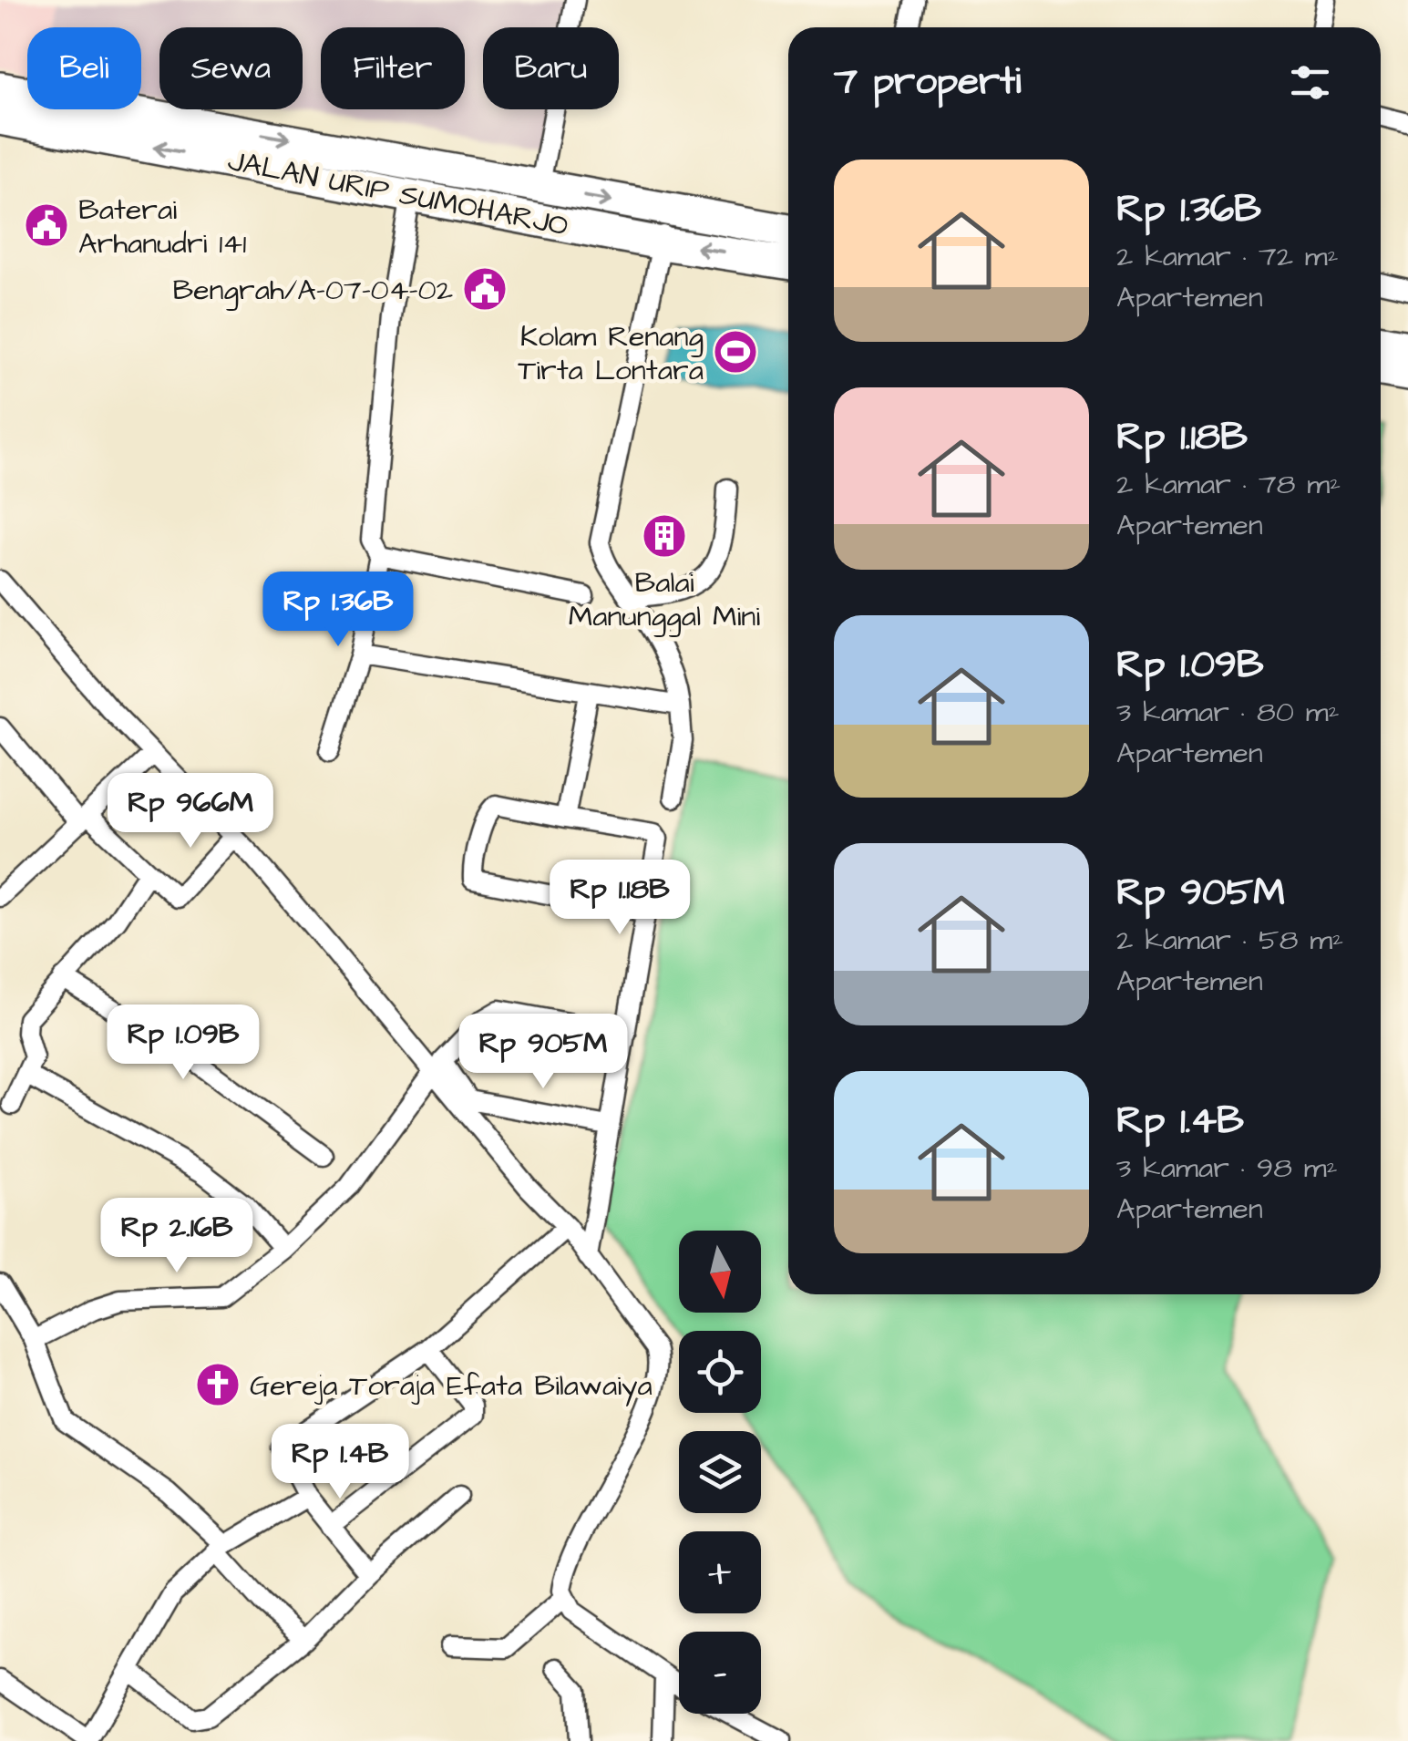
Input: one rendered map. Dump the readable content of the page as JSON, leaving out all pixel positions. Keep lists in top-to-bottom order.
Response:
{
  "streets": {
    "highway": ["JALAN URIP SUMOHARJO"]
  },
  "places": {
    "public building": ["Baterai Arhanudri 141", "Bengrah/A-07-04-02"],
    "sports": ["Kolam Renang Tirta Lontara"],
    "building": ["Balai Manunggal Mini"],
    "church": ["Gereja Toraja Efata Bilawaiya"]
  },
  "north": "bottom",
  "page": {
    "chip": [
      "Beli",
      "Sewa",
      "Filter",
      "Baru"
    ],
    "heading": "7 properti",
    "list": [
      {
        "name": "Rp 1.36B",
        "note": "2 kamar · 72 m² · Apartemen"
      },
      {
        "name": "Rp 1.18B",
        "note": "2 kamar · 78 m² · Apartemen"
      },
      {
        "name": "Rp 1.09B",
        "note": "3 kamar · 80 m² · Apartemen"
      },
      {
        "name": "Rp 905M",
        "note": "2 kamar · 58 m² · Apartemen"
      },
      {
        "name": "Rp 1.4B",
        "note": "3 kamar · 98 m² · Apartemen"
      }
    ],
    "price": [
      "Rp 1.36B",
      "Rp 966M",
      "Rp 1.18B",
      "Rp 1.09B",
      "Rp 905M",
      "Rp 2.16B",
      "Rp 1.4B"
    ],
    "map_buttons": ["+", "−"]
  }
}
